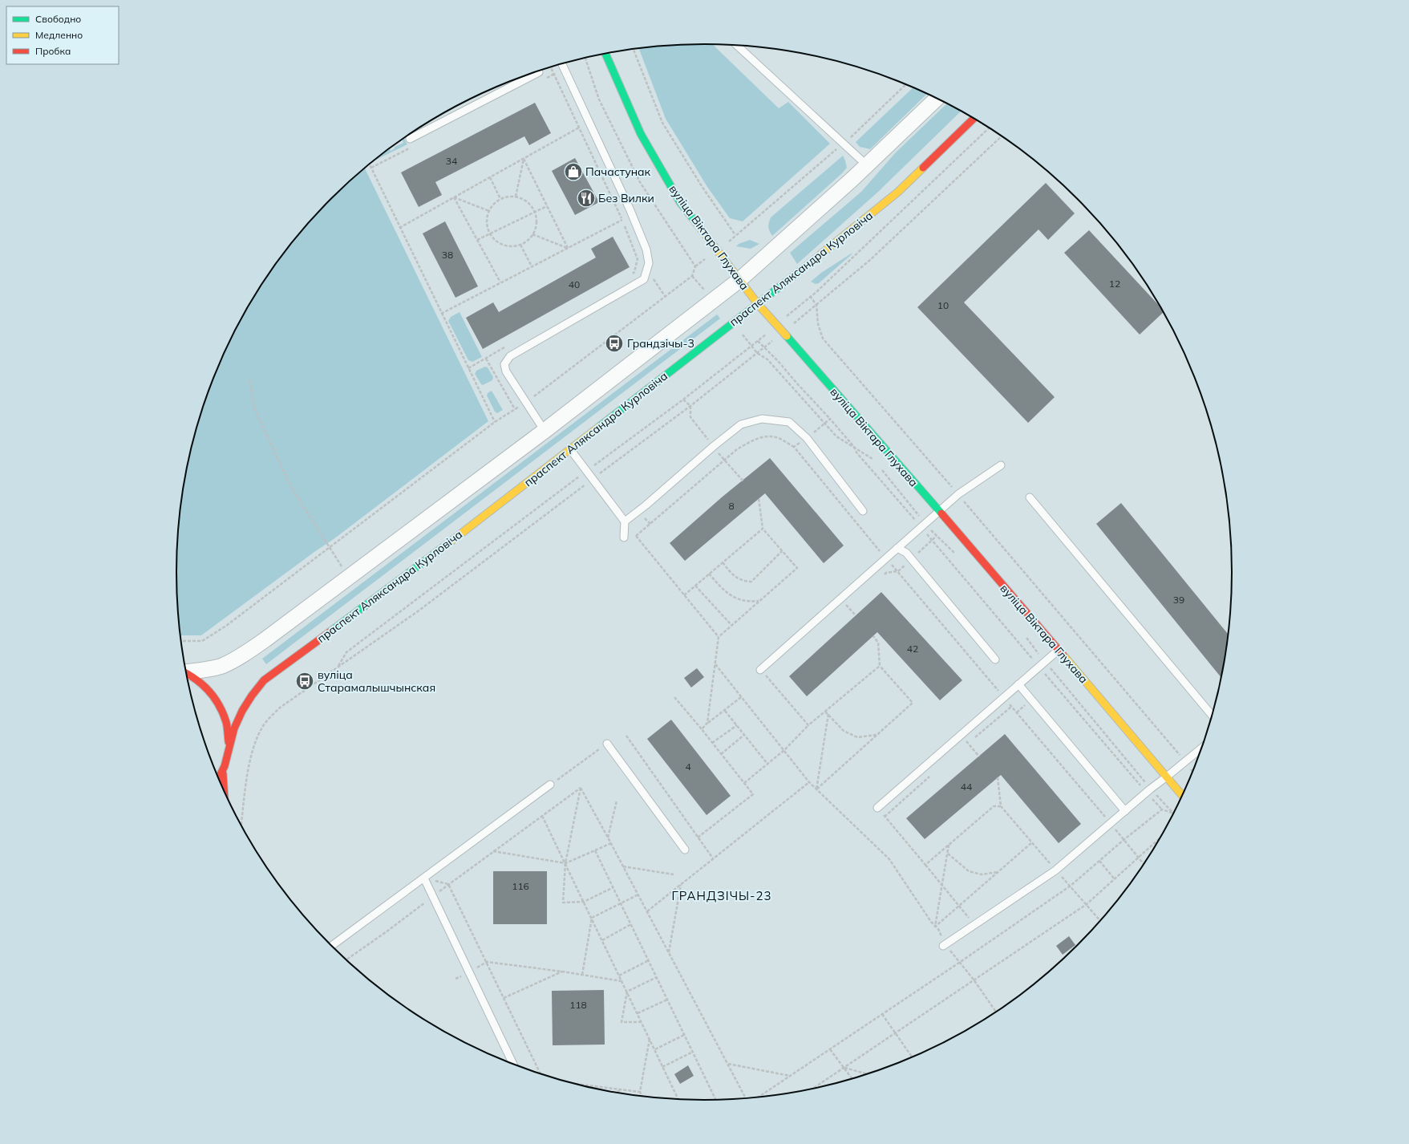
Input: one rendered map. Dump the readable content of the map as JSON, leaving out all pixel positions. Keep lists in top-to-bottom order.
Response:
{
  "streets": {
    "street": ["вуліца Віктара Глухава", "праспект Аляксандра Курловіча"]
  },
  "crossings": [
    ["вуліца Віктара Глухава", "праспект Аляксандра Курловіча"]
  ],
  "districts": ["ГРАНДЗІЧЫ-23"],
  "places": {
    "shop": ["Пачастунак"],
    "restaurant": ["Без Вилки"],
    "bus stop": ["Грандзічы-3", "вуліца Старамалышчынская"]
  },
  "house_numbers": [
    "34",
    "38",
    "12",
    "40",
    "10",
    "8",
    "39",
    "42",
    "4",
    "44",
    "116",
    "118"
  ],
  "legend": ["Свободно", "Медленно", "Пробка"]
}
